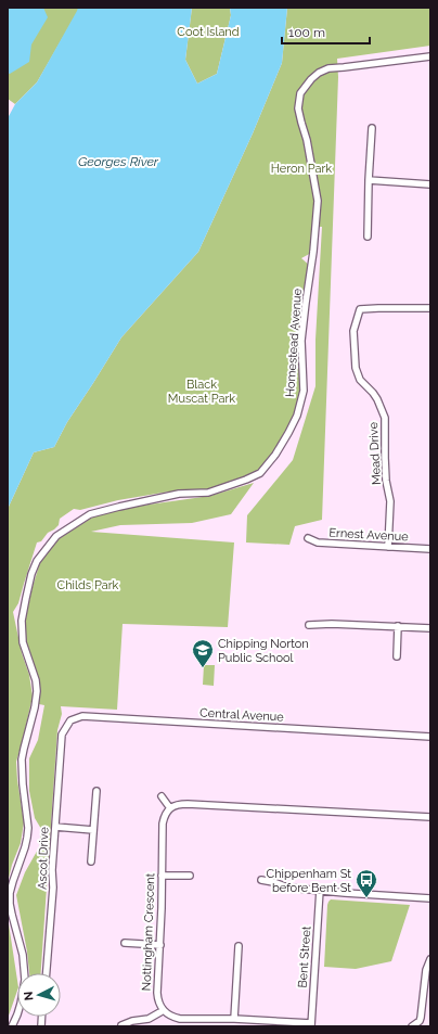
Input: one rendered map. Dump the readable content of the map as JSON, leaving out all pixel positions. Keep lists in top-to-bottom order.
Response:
{
  "streets": {
    "street": [
      "Homestead Avenue",
      "Mead Drive",
      "Ernest Avenue",
      "Central Avenue",
      "Ascot Drive",
      "Nottingham Crescent",
      "Bent Street"
    ]
  },
  "crossings": [
    ["Mead Drive", "Ernest Avenue"],
    ["Central Avenue", "Ascot Drive"]
  ],
  "water": ["Georges River"],
  "parks": [
    "Coot Island",
    "Heron Park",
    "Black Muscat Park",
    "Childs Park"
  ],
  "places": {
    "school or university": ["Chipping Norton Public School"],
    "bus stop": ["Chippenham St before Bent St"]
  },
  "scale_bar": "100 m",
  "north": "left"
}
